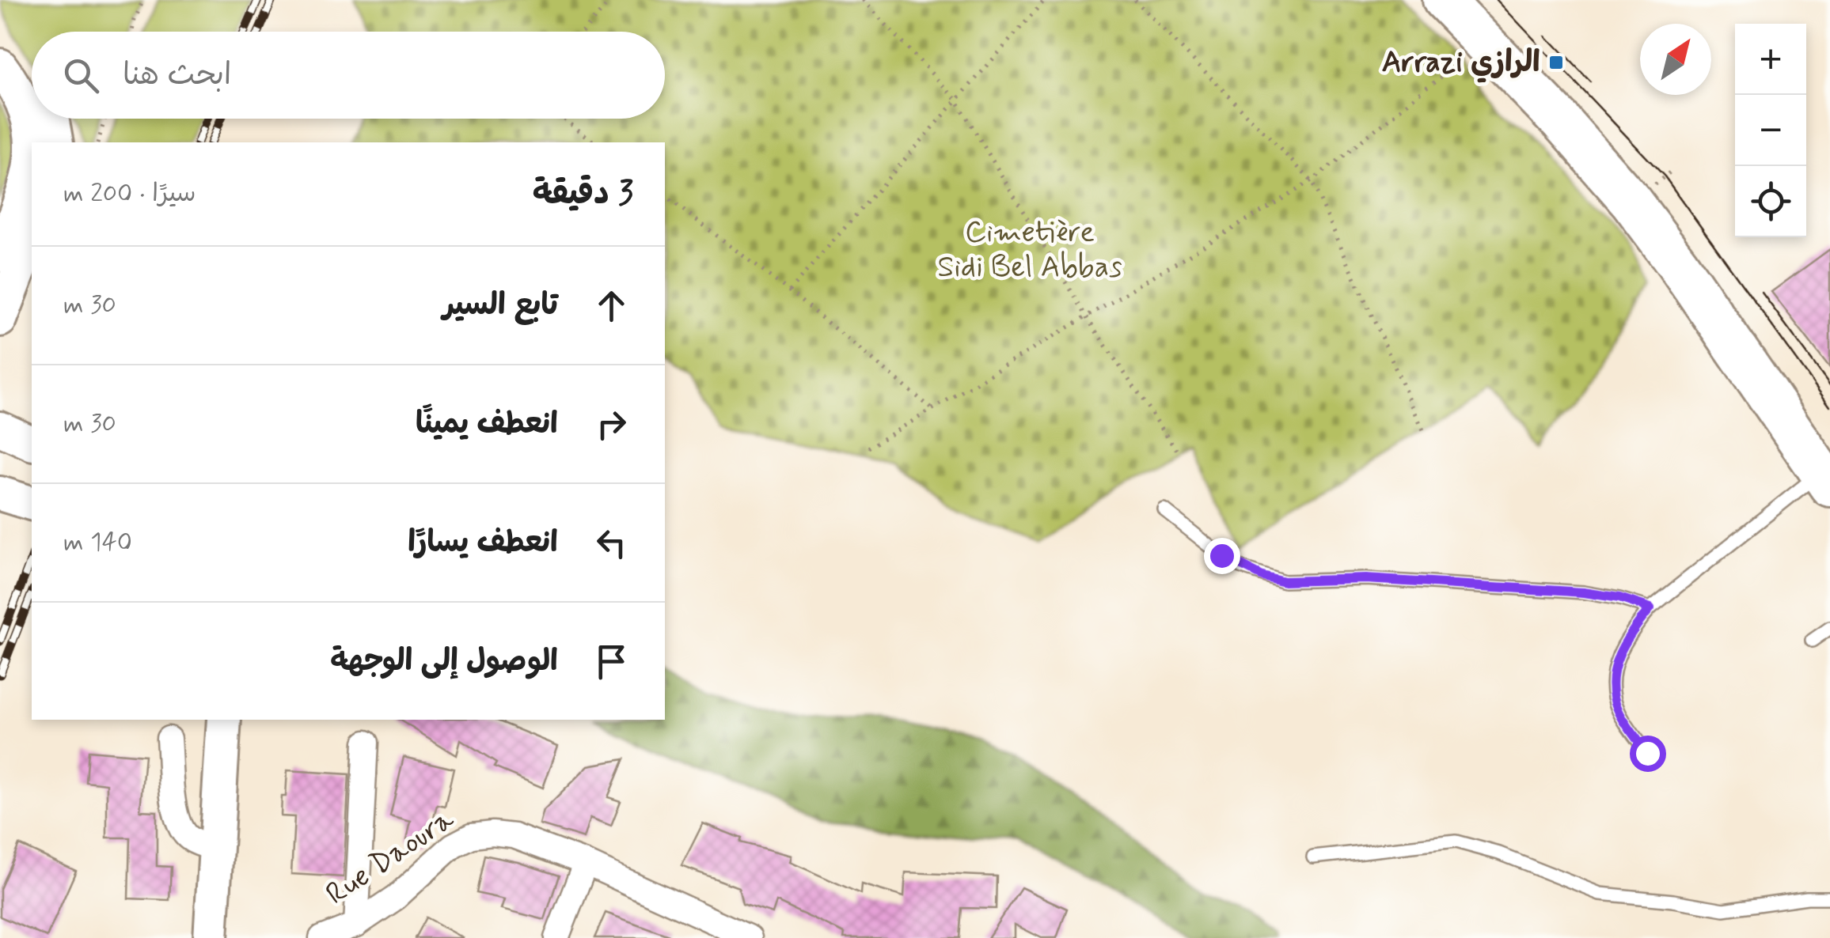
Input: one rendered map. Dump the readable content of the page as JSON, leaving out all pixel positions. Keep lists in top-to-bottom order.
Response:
{
  "streets": {
    "street": ["Rue Daoura"]
  },
  "parks": ["Cimetière Sidi Bel Abbas"],
  "places": {
    "transit": ["Arrazi الرازي"]
  },
  "north": "top right",
  "page": {
    "map_buttons": ["+", "−"],
    "search": "ابحث هنا",
    "heading": ["3 دقيقة", "سيرًا · 200 m"],
    "list": [
      ["تابع السير", "30 m"],
      ["انعطف يمينًا", "30 m"],
      ["انعطف يسارًا", "140 m"],
      "الوصول إلى الوجهة"
    ]
  }
}
